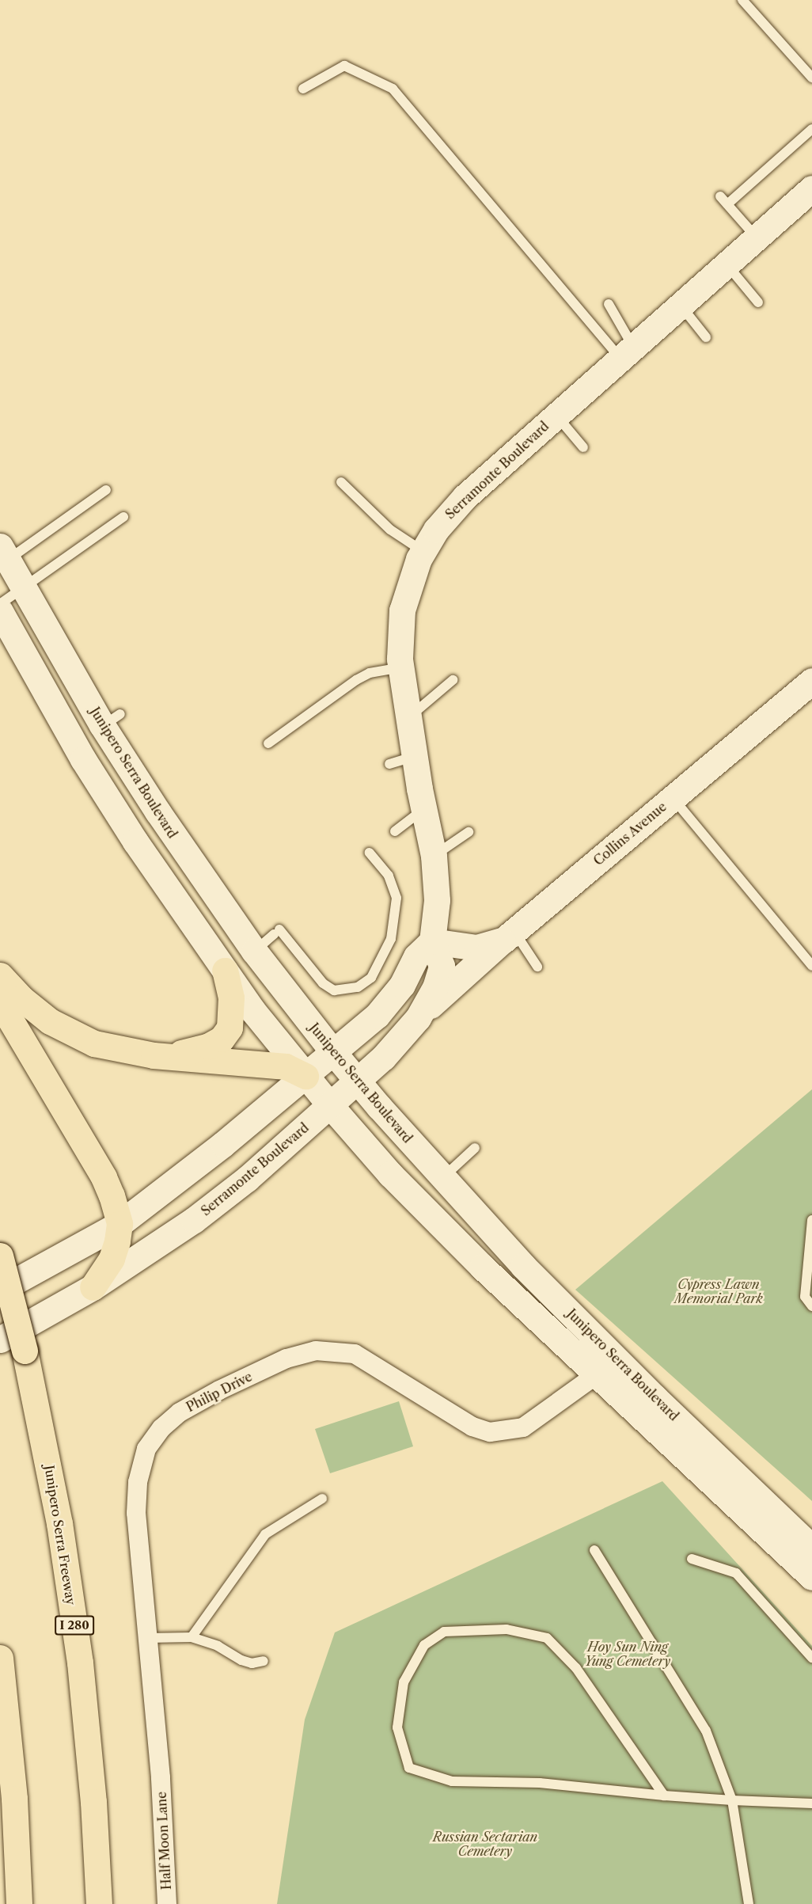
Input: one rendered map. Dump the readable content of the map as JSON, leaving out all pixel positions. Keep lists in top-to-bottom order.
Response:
{
  "streets": {
    "highway": ["Junipero Serra Freeway", "I 280"],
    "main road": ["Serramonte Boulevard", "Junipero Serra Boulevard", "Collins Avenue"],
    "street": ["Philip Drive", "Half Moon Lane"]
  },
  "crossings": [
    ["Serramonte Boulevard", "Junipero Serra Boulevard"],
    ["Serramonte Boulevard", "Collins Avenue"],
    ["Junipero Serra Boulevard", "Philip Drive"],
    ["Philip Drive", "Half Moon Lane"]
  ],
  "parks": ["Cypress Lawn Memorial Park", "Hoy Sun Ning Yung Cemetery", "Russian Sectarian Cemetery"]
}
